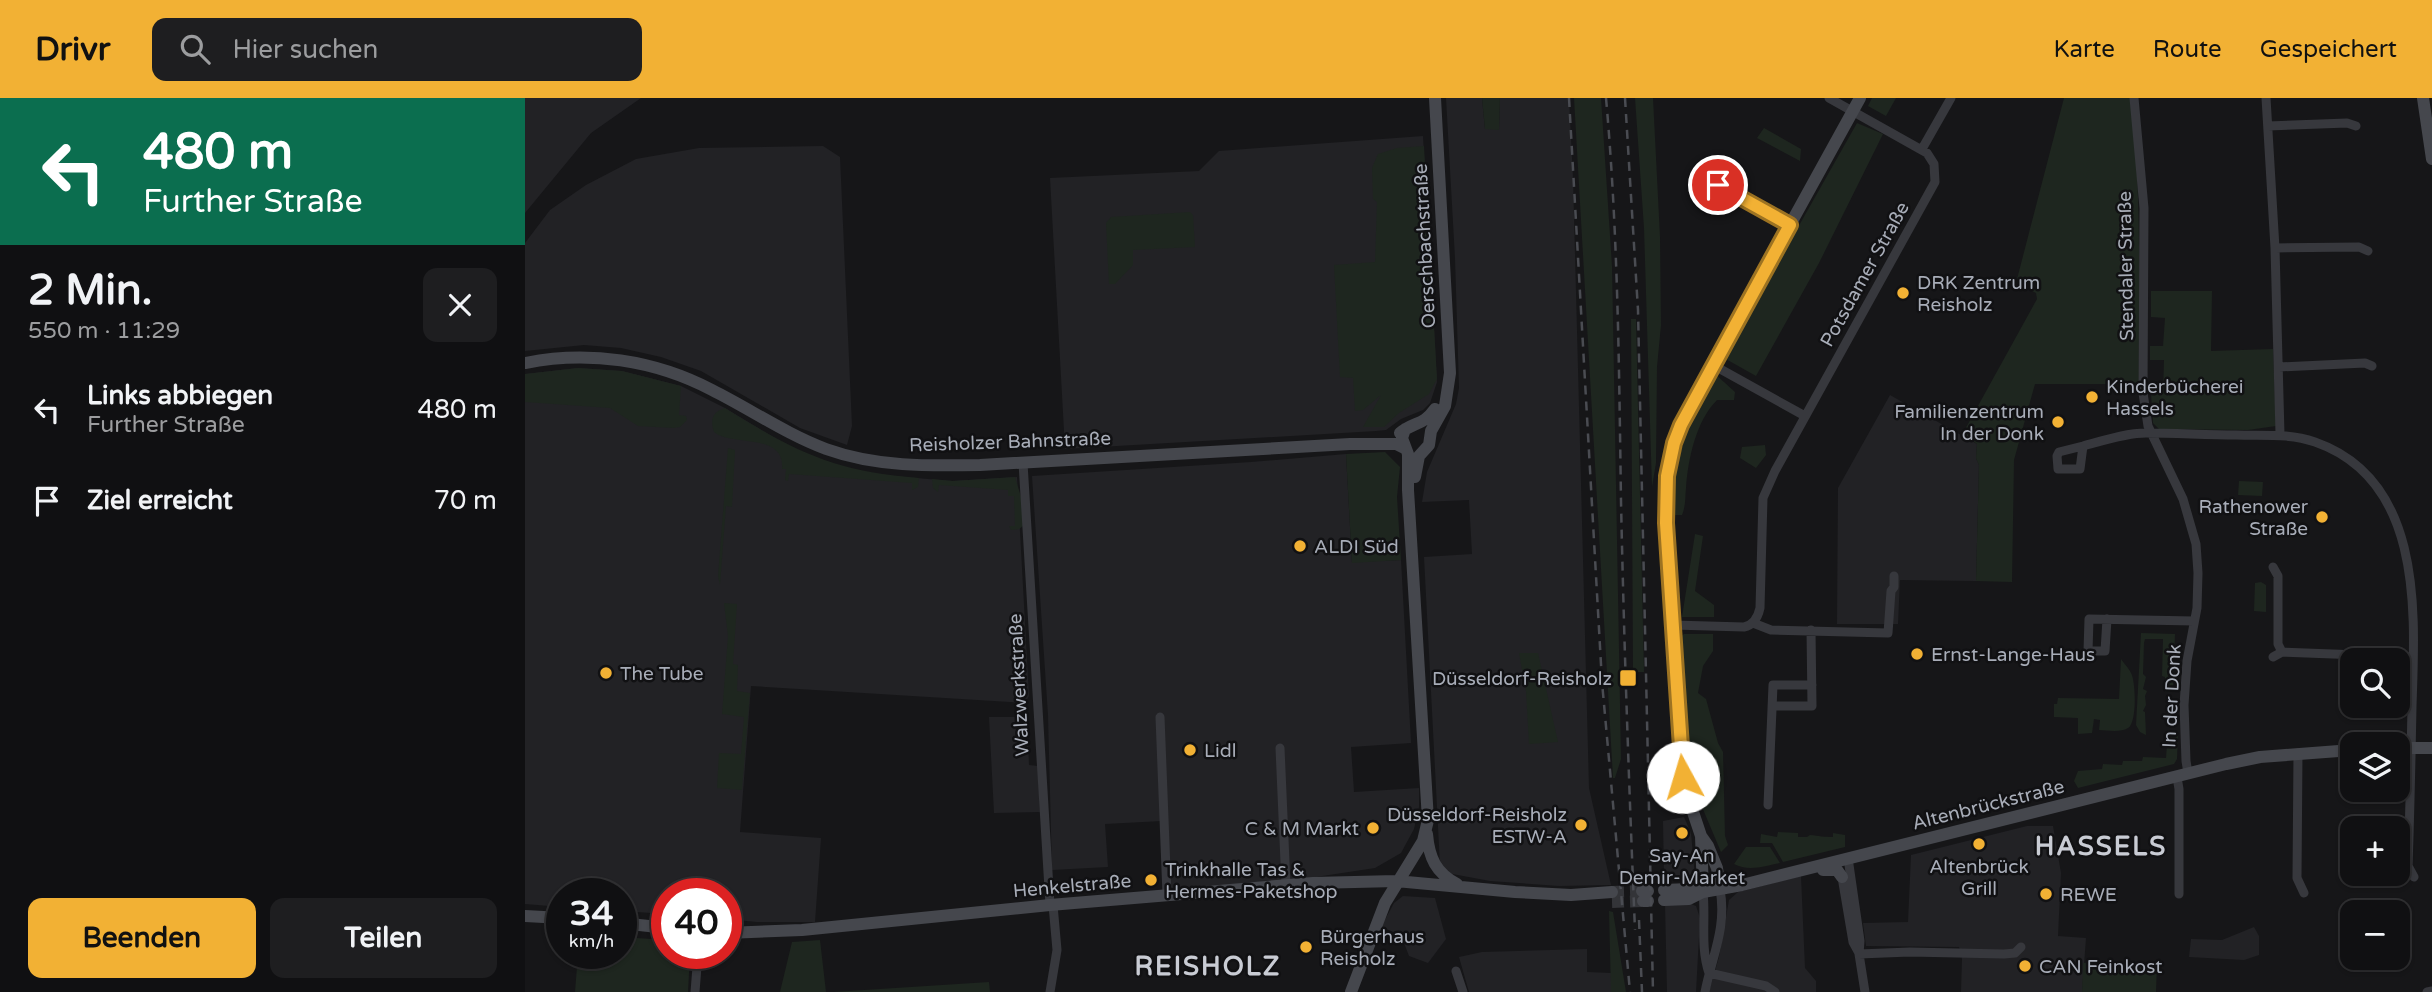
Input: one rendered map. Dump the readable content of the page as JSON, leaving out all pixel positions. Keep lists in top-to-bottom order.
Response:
{
  "streets": {
    "street": [
      "Oerschbachstraße",
      "Stendaler Straße",
      "Potsdamer Straße",
      "Reisholzer Bahnstraße",
      "Walzwerkstraße",
      "In der Donk",
      "Altenbrückstraße",
      "Henkelstraße"
    ]
  },
  "crossings": [
    ["Oerschbachstraße", "Reisholzer Bahnstraße"],
    ["Stendaler Straße", "In der Donk"],
    ["Reisholzer Bahnstraße", "Walzwerkstraße"],
    ["Walzwerkstraße", "Henkelstraße"],
    ["In der Donk", "Altenbrückstraße"]
  ],
  "districts": ["HASSELS", "REISHOLZ"],
  "places": {
    "other": [
      "DRK Zentrum Reisholz",
      "Kinderbücherei Hassels",
      "Familienzentrum In der Donk",
      "Rathenower Straße",
      "ALDI Süd",
      "Ernst-Lange-Haus",
      "The Tube",
      "Lidl",
      "Düsseldorf-Reisholz ESTW-A",
      "C & M Markt",
      "Say-An Demir-Market",
      "Altenbrück Grill",
      "Trinkhalle Tas & Hermes-Paketshop",
      "REWE",
      "Bürgerhaus Reisholz",
      "CAN Feinkost"
    ],
    "transit": ["Düsseldorf-Reisholz"]
  },
  "page": {
    "header": "Drivr",
    "search": "Hier suchen",
    "nav": ["Karte", "Route", "Gespeichert"],
    "turn": ["480 m", "Further Straße"],
    "heading": ["2 Min.", "550 m · 11:29"],
    "list": [
      {
        "name": "Links abbiegen",
        "note": "Further Straße",
        "value": "480 m"
      },
      {
        "name": "Ziel erreicht",
        "value": "70 m"
      }
    ],
    "map_buttons": ["+", "−"],
    "speed": "34 km/h",
    "limit": "40",
    "buttons": ["Beenden", "Teilen"]
  }
}
